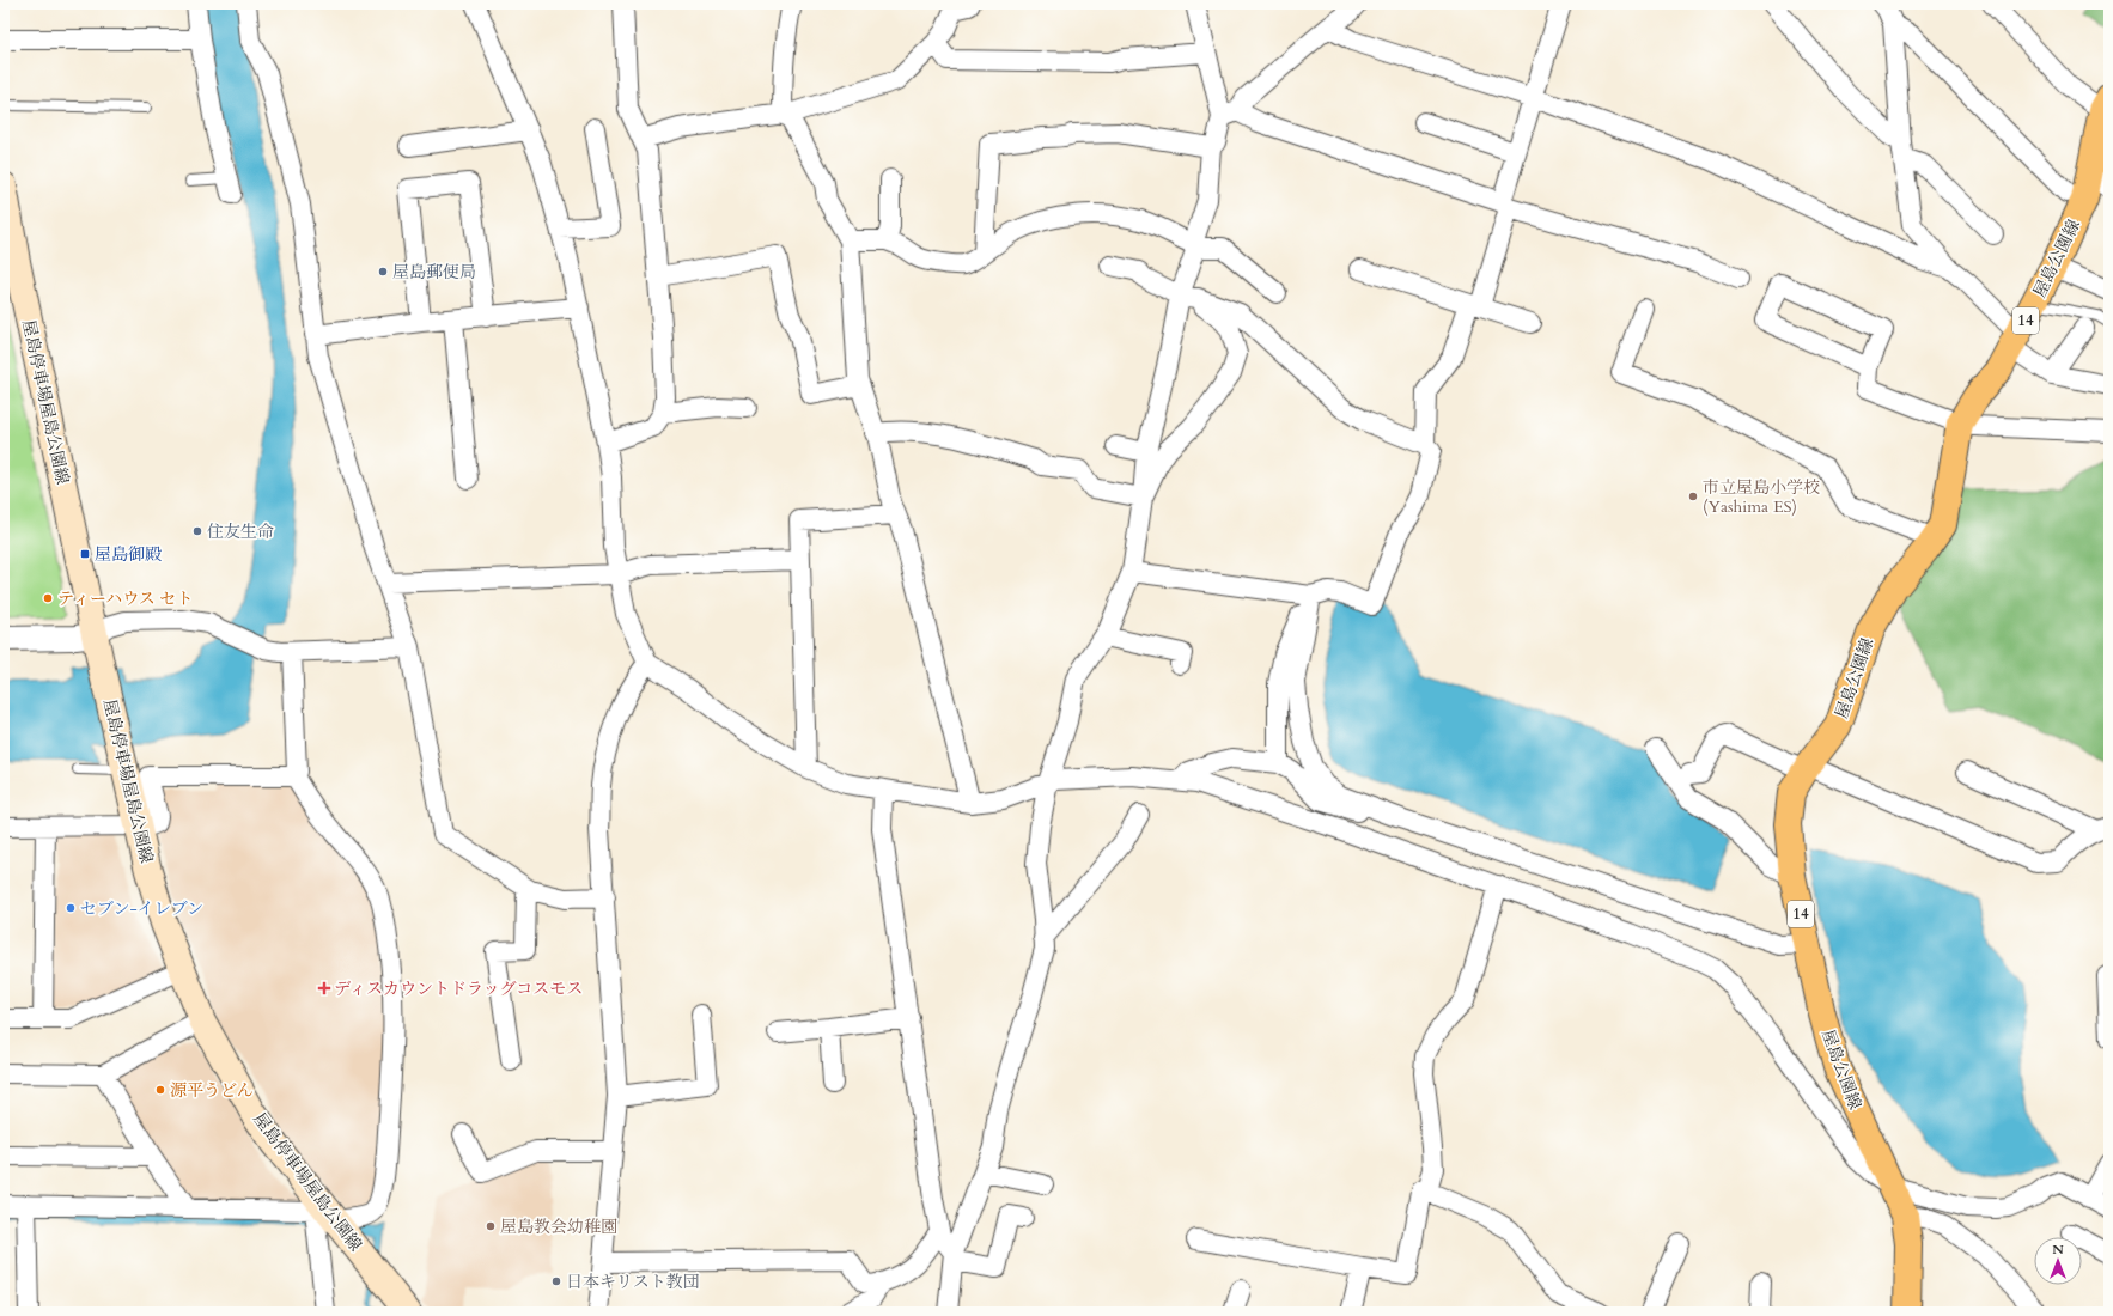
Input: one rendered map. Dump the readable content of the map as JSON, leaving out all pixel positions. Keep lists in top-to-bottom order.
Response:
{
  "streets": {
    "main road": ["屋島公園線", "14", "屋島停車場屋島公園線"]
  },
  "places": {
    "other": [
      "屋島郵便局",
      "市立屋島小学校 (Yashima ES)",
      "住友生命",
      "ティーハウス セト",
      "セブン-イレブン",
      "源平うどん",
      "屋島教会幼稚園",
      "日本キリスト教団"
    ],
    "transit": ["屋島御殿"],
    "health": ["ディスカウントドラッグコスモス"]
  },
  "north": "top"
}
